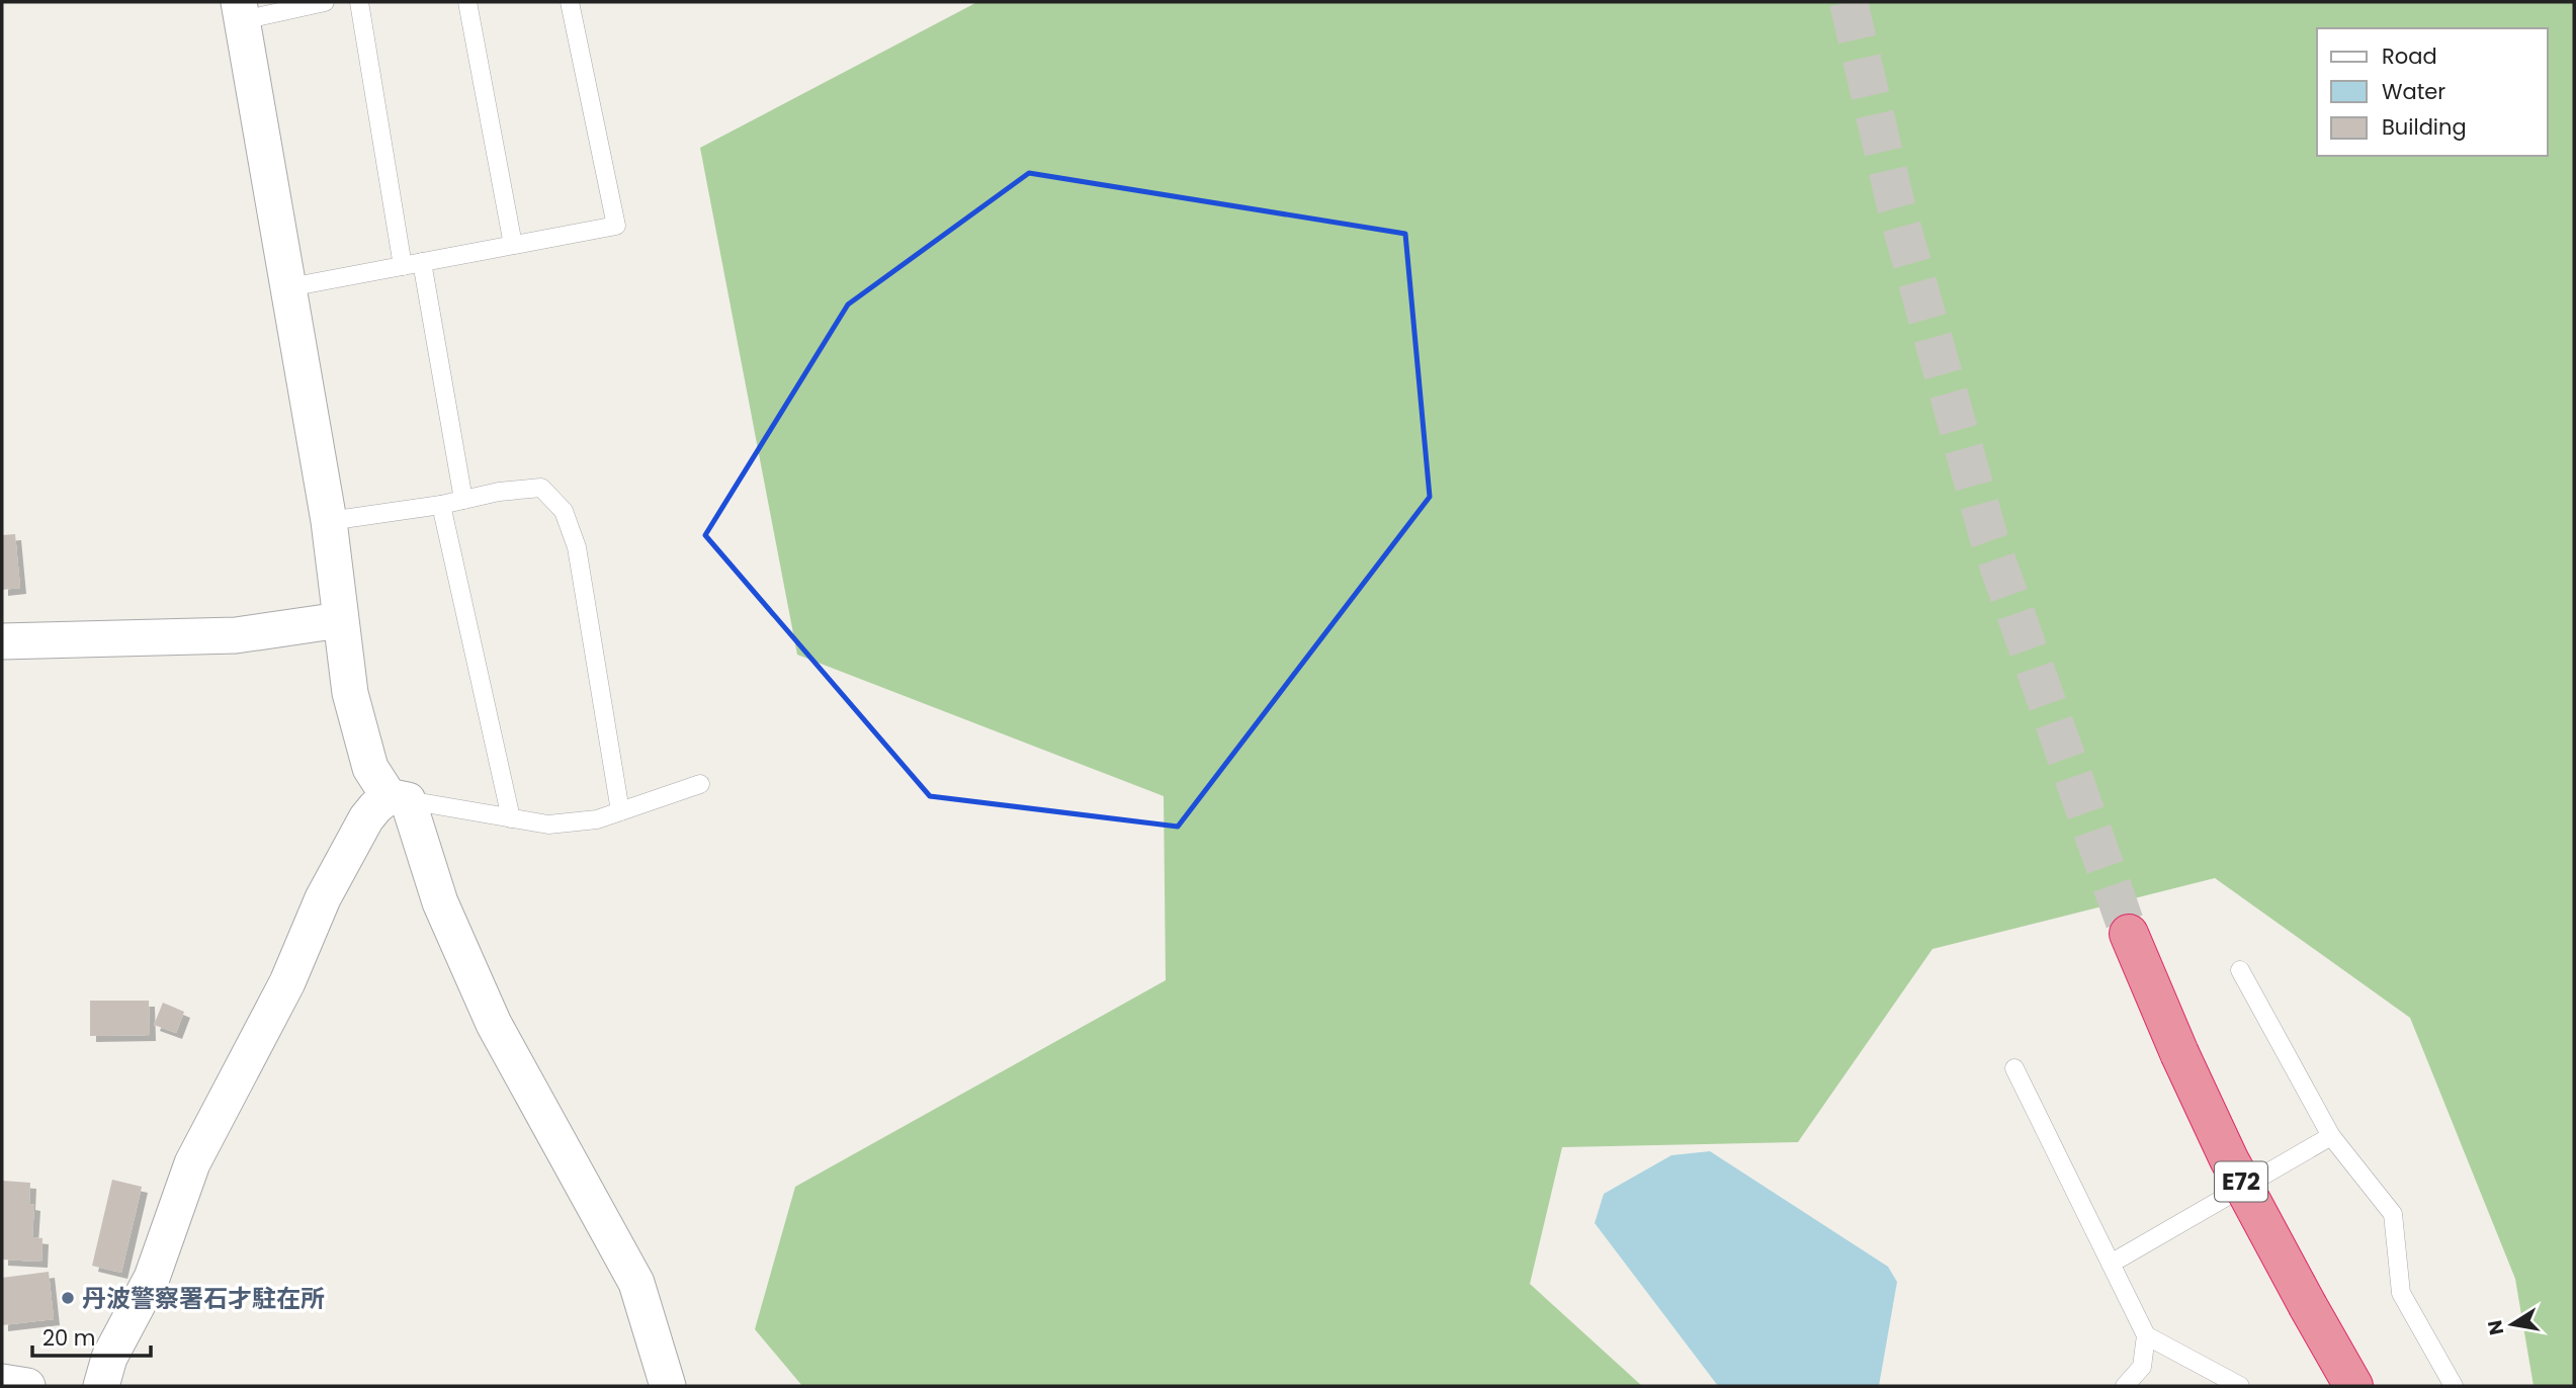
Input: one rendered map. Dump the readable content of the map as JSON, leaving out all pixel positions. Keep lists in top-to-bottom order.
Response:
{
  "streets": {
    "highway": ["E72"]
  },
  "places": ["丹波警察署石才駐在所"],
  "legend": ["Road", "Water", "Building"],
  "scale_bar": "20 m",
  "north": "left"
}
